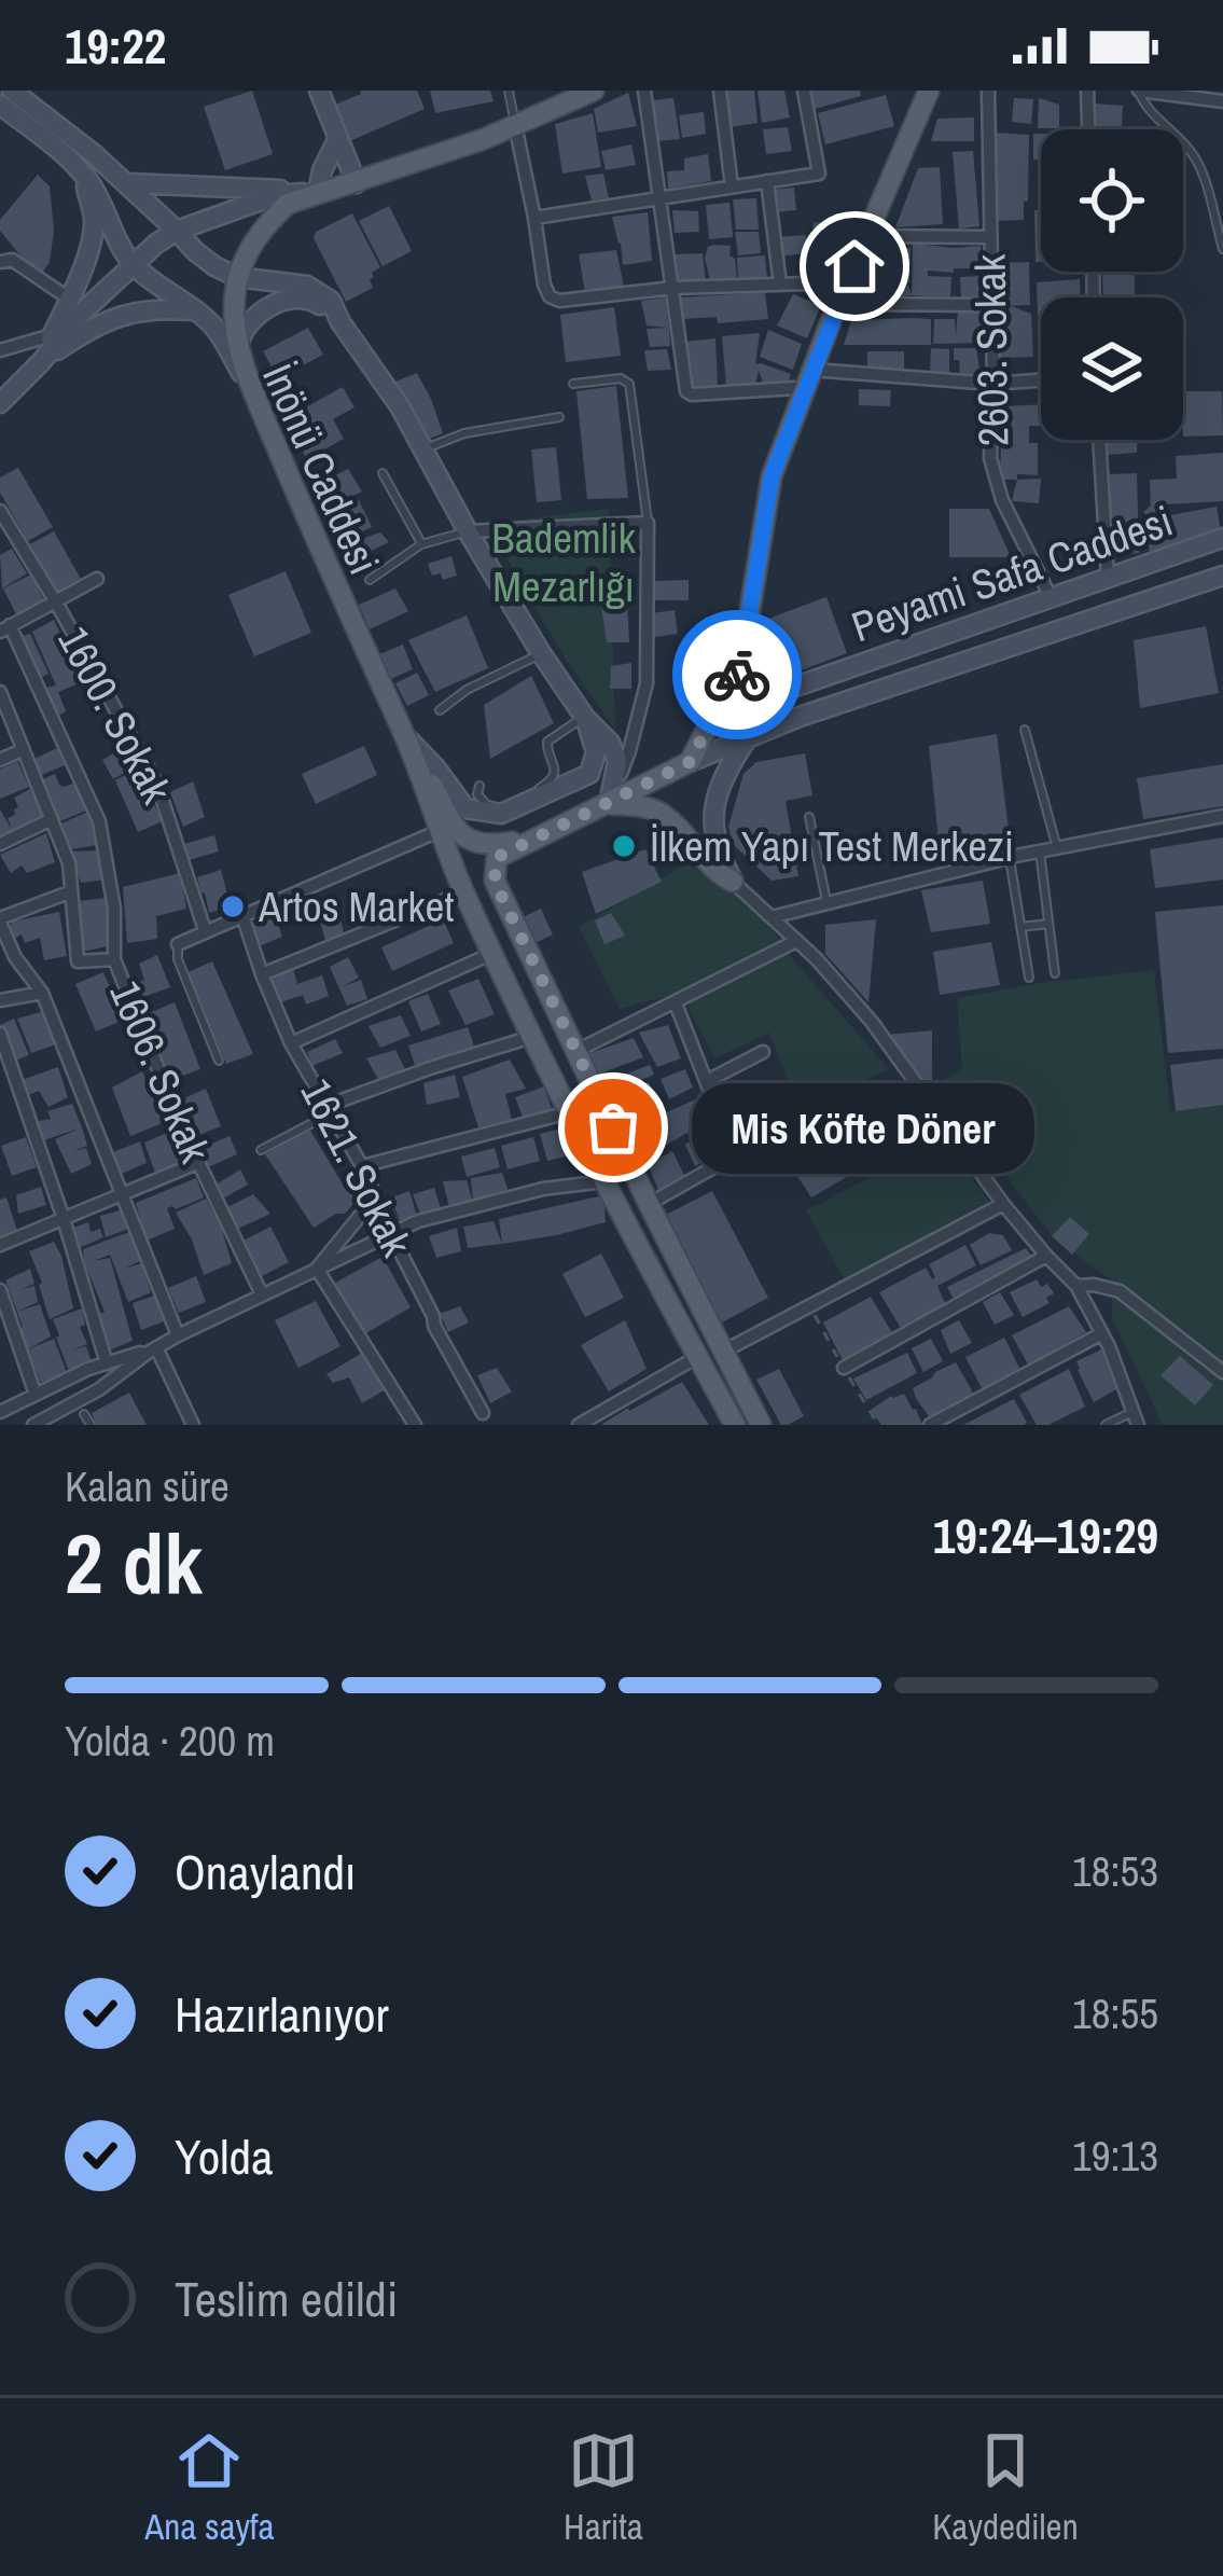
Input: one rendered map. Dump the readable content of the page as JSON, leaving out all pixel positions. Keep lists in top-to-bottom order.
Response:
{
  "streets": {
    "main road": ["İnönü Caddesi", "Peyami Safa Caddesi"],
    "street": [
      "2603. Sokak",
      "1600. Sokak",
      "1606. Sokak",
      "1621. Sokak"
    ]
  },
  "crossings": [
    ["2603. Sokak", "Peyami Safa Caddesi"]
  ],
  "parks": ["Bademlik Mezarlığı"],
  "places": ["İlkem Yapı Test Merkezi", "Artos Market", "Mis Köfte Döner"],
  "page": {
    "status": "19:22",
    "bubble": "Mis Köfte Döner",
    "heading": ["2 dk", "Kalan süre", "19:24–19:29"],
    "bar": "Yolda · 200 m",
    "list": [
      ["Onaylandı", "18:53"],
      ["Hazırlanıyor", "18:55"],
      ["Yolda", "19:13"],
      "Teslim edildi"
    ],
    "tabs": ["Ana sayfa", "Harita", "Kaydedilen"]
  }
}
